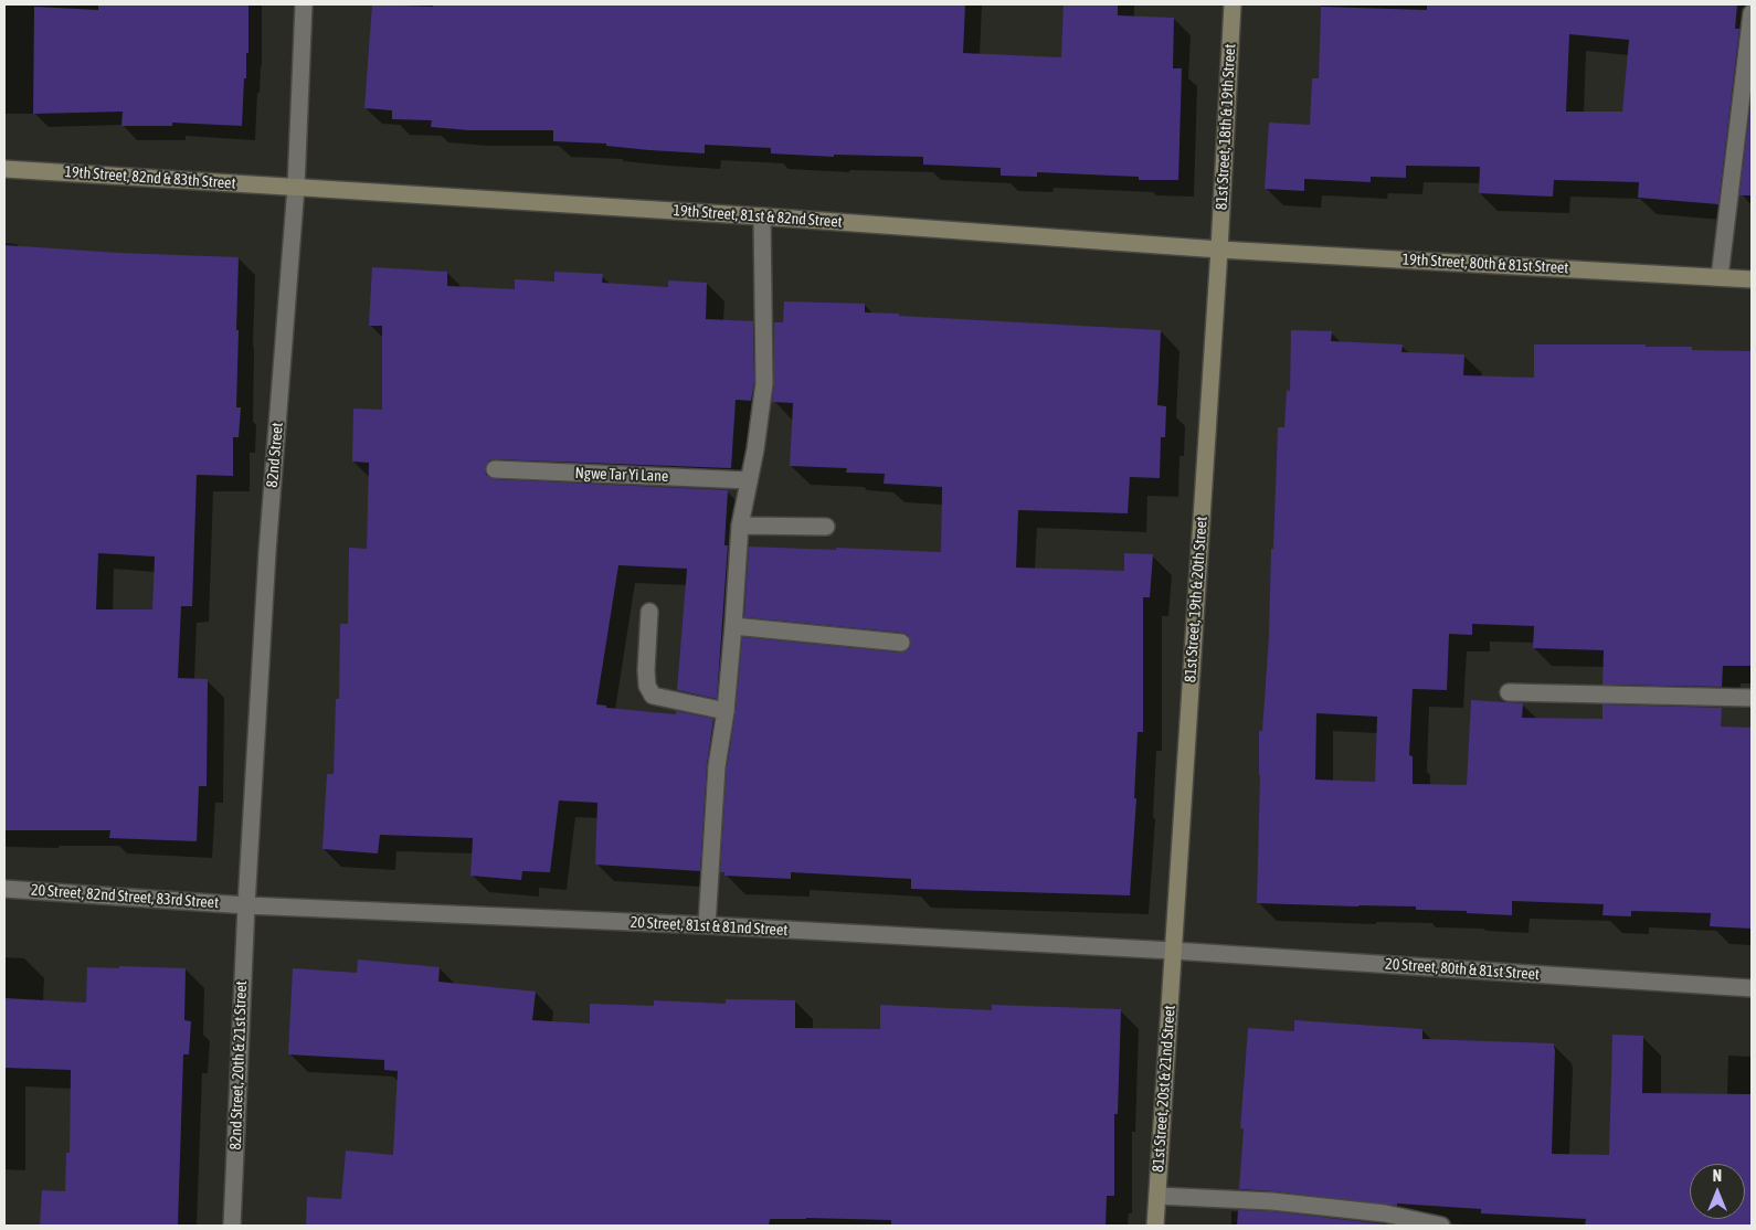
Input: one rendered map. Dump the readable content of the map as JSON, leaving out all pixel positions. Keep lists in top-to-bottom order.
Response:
{
  "streets": {
    "street": [
      "81st Street, 18th & 19th Street",
      "19th Street, 82nd & 83th Street",
      "19th Street, 81st & 82nd Street",
      "19th Street, 80th & 81st Street",
      "82nd Street",
      "Ngwe Tar Yi Lane",
      "81st Street, 19th & 20th Street",
      "20 Street, 82nd Street, 83rd Street",
      "20 Street, 81st & 81nd Street",
      "20 Street, 80th & 81st Street",
      "82nd Street, 20th & 21st Street",
      "81st Street, 20st & 21nd Street"
    ]
  },
  "crossings": [
    ["81st Street, 18th & 19th Street", "19th Street, 81st & 82nd Street"],
    ["81st Street, 18th & 19th Street", "19th Street, 80th & 81st Street"],
    ["81st Street, 18th & 19th Street", "81st Street, 19th & 20th Street"],
    ["19th Street, 82nd & 83th Street", "19th Street, 81st & 82nd Street"],
    ["19th Street, 82nd & 83th Street", "82nd Street"],
    ["19th Street, 81st & 82nd Street", "19th Street, 80th & 81st Street"],
    ["19th Street, 81st & 82nd Street", "82nd Street"],
    ["19th Street, 81st & 82nd Street", "81st Street, 19th & 20th Street"],
    ["19th Street, 80th & 81st Street", "81st Street, 19th & 20th Street"],
    ["82nd Street", "20 Street, 82nd Street, 83rd Street"],
    ["82nd Street", "20 Street, 81st & 81nd Street"],
    ["82nd Street", "82nd Street, 20th & 21st Street"],
    ["81st Street, 19th & 20th Street", "20 Street, 81st & 81nd Street"],
    ["81st Street, 19th & 20th Street", "20 Street, 80th & 81st Street"],
    ["81st Street, 19th & 20th Street", "81st Street, 20st & 21nd Street"],
    ["20 Street, 82nd Street, 83rd Street", "20 Street, 81st & 81nd Street"],
    ["20 Street, 82nd Street, 83rd Street", "82nd Street, 20th & 21st Street"],
    ["20 Street, 81st & 81nd Street", "20 Street, 80th & 81st Street"],
    ["20 Street, 81st & 81nd Street", "82nd Street, 20th & 21st Street"],
    ["20 Street, 81st & 81nd Street", "81st Street, 20st & 21nd Street"],
    ["20 Street, 80th & 81st Street", "81st Street, 20st & 21nd Street"]
  ],
  "north": "top"
}
